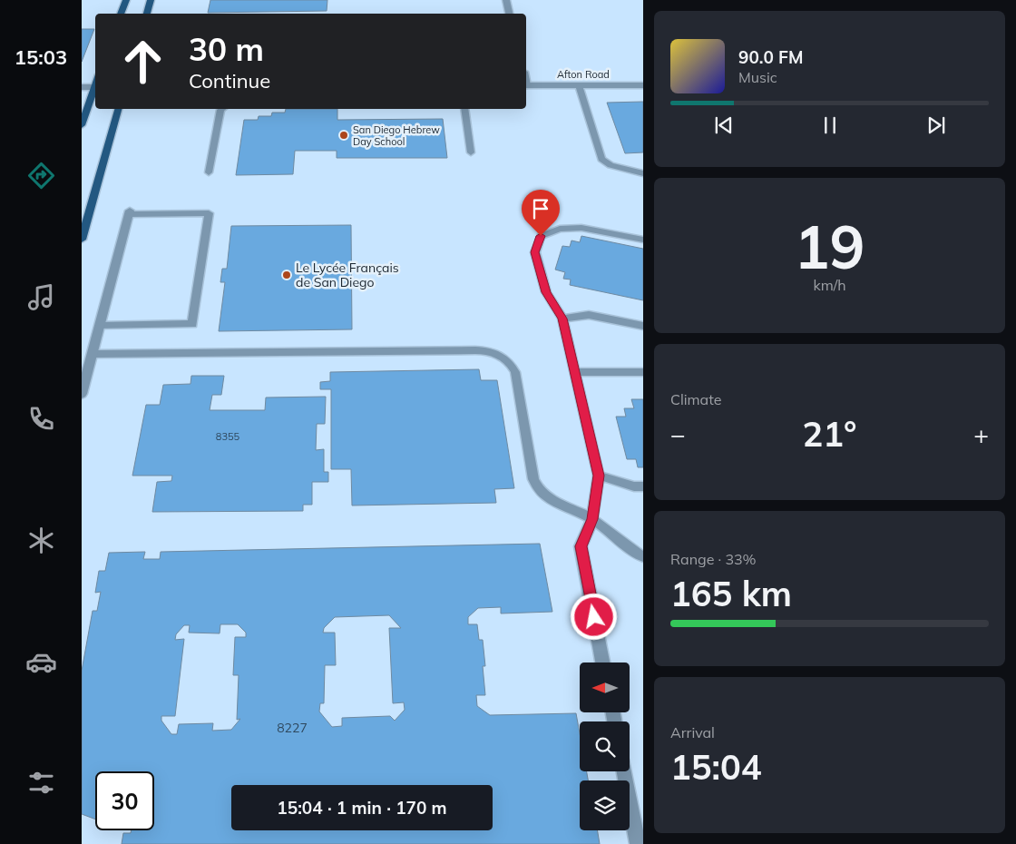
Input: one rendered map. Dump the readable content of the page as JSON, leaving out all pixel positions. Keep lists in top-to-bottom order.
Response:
{
  "streets": {
    "street": ["Afton Road"]
  },
  "places": ["San Diego Hebrew Day School", "Le Lycée Français de San Diego"],
  "house_numbers": ["8355", "8227"],
  "north": "left",
  "page": {
    "tabs": "15:03",
    "turn": ["30 m", "Continue"],
    "song": ["90.0 FM", "Music"],
    "tile": [
      ["19", "km/h"],
      "Climate",
      ["Range · 33%", "165 km"],
      ["Arrival", "15:04"]
    ],
    "heat": ["−", "21°", "+"],
    "limit": "30",
    "trip": "15:04 · 1 min · 170 m"
  }
}
